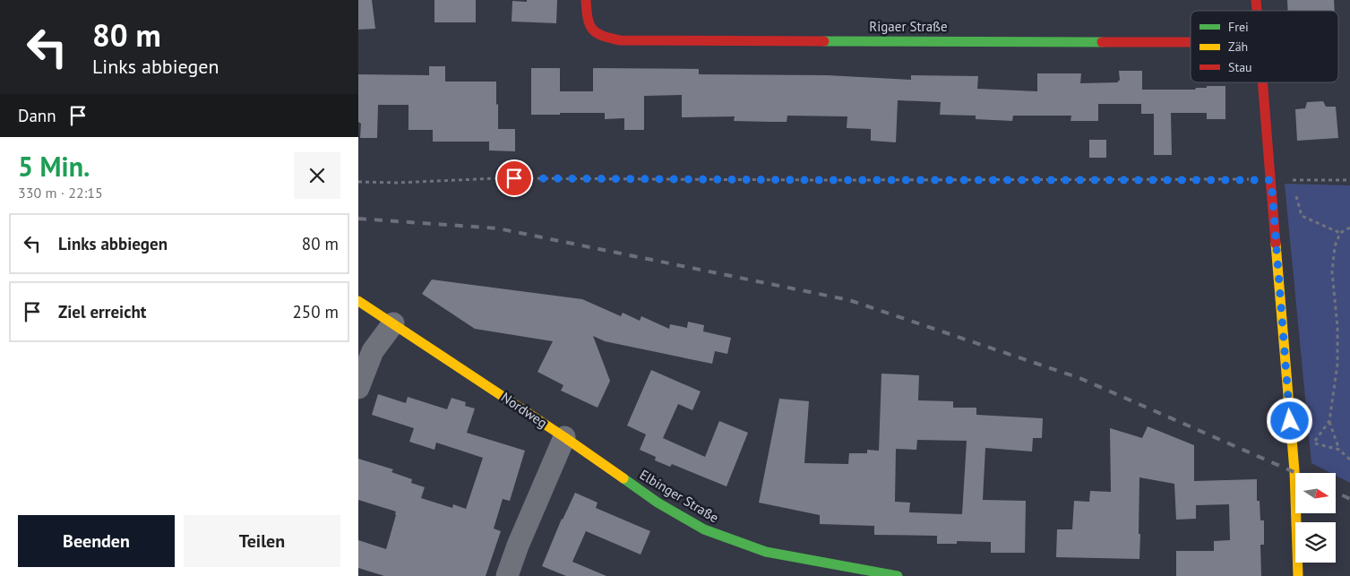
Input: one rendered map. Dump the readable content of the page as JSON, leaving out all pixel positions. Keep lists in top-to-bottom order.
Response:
{
  "streets": {
    "street": ["Rigaer Straße", "Nordweg", "Elbinger Straße"]
  },
  "crossings": [
    ["Nordweg", "Elbinger Straße"]
  ],
  "legend": ["Frei", "Zäh", "Stau"],
  "north": "right",
  "page": {
    "turn": ["80 m", "Links abbiegen"],
    "then": "Dann",
    "heading": ["5 Min.", "330 m · 22:15"],
    "list": [
      {
        "name": "Links abbiegen",
        "value": "80 m"
      },
      {
        "name": "Ziel erreicht",
        "value": "250 m"
      }
    ],
    "buttons": ["Beenden", "Teilen"]
  }
}
